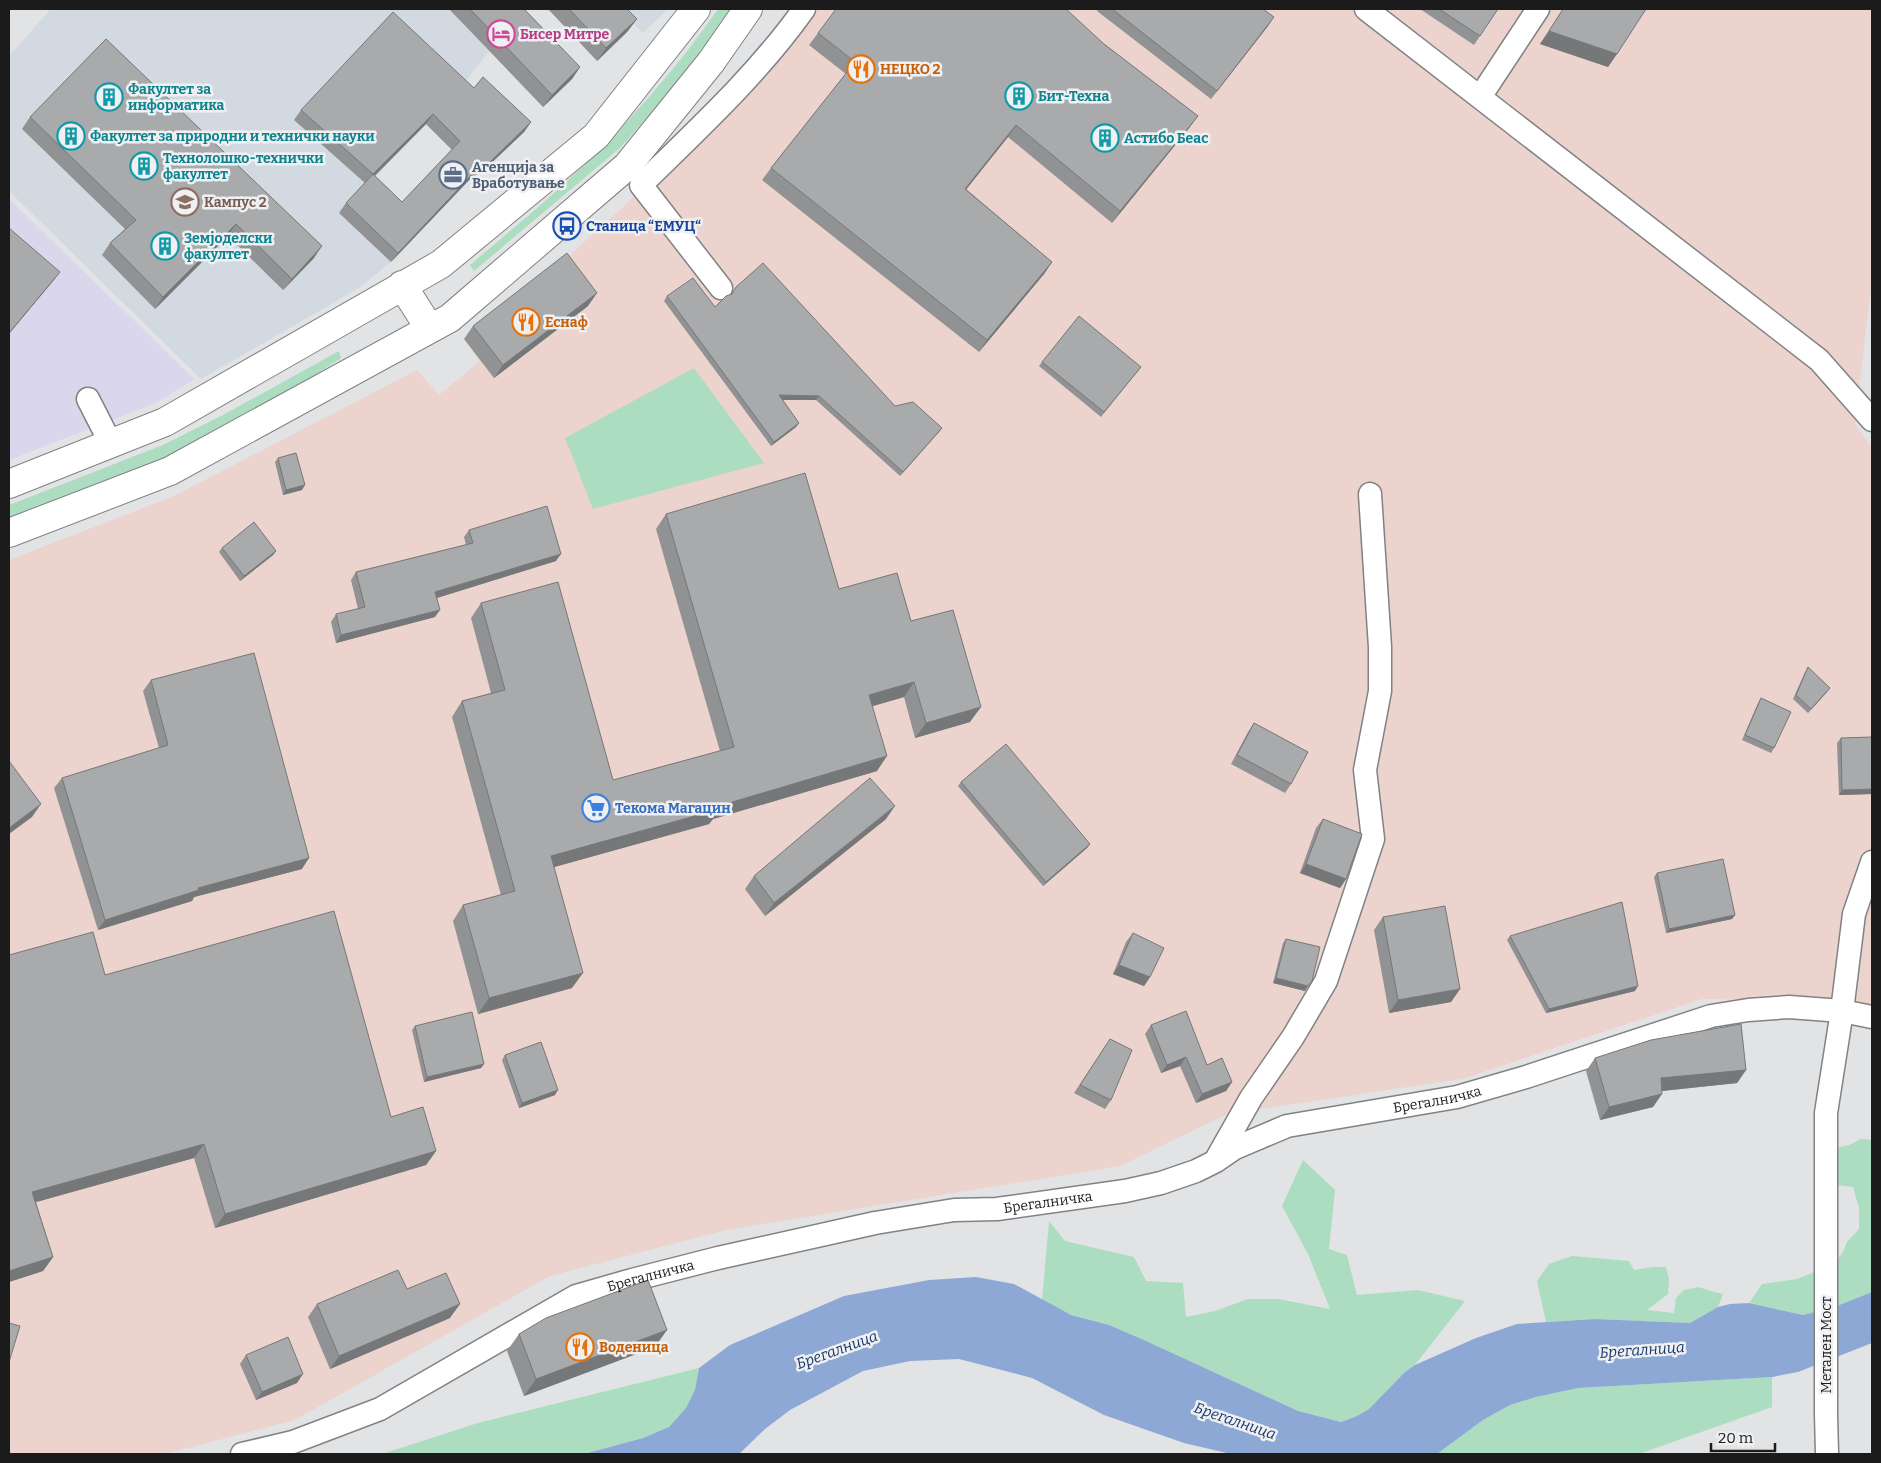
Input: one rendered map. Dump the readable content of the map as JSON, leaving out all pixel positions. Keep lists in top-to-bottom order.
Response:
{
  "streets": {
    "street": ["Брегалничка", "Метален Мост"]
  },
  "crossings": [
    ["Брегалничка", "Метален Мост"]
  ],
  "water": ["Брегалница"],
  "places": {
    "hotel": ["Бисер Митре"],
    "restaurant": ["НЕЦКО 2", "Еснаф", "Воденица"],
    "building": [
      "Бит-Техна",
      "Факултет за информатика",
      "Факултет за природни и технички науки",
      "Астибо Беас",
      "Технолошко-технички факултет",
      "Земјоделски факултет"
    ],
    "office": ["Агенција за Вработување"],
    "school or university": ["Кампус 2"],
    "bus stop": ["Станица “ЕМУЦ“"],
    "supermarket": ["Текома Магацин"]
  },
  "scale_bar": "20 m"
}
